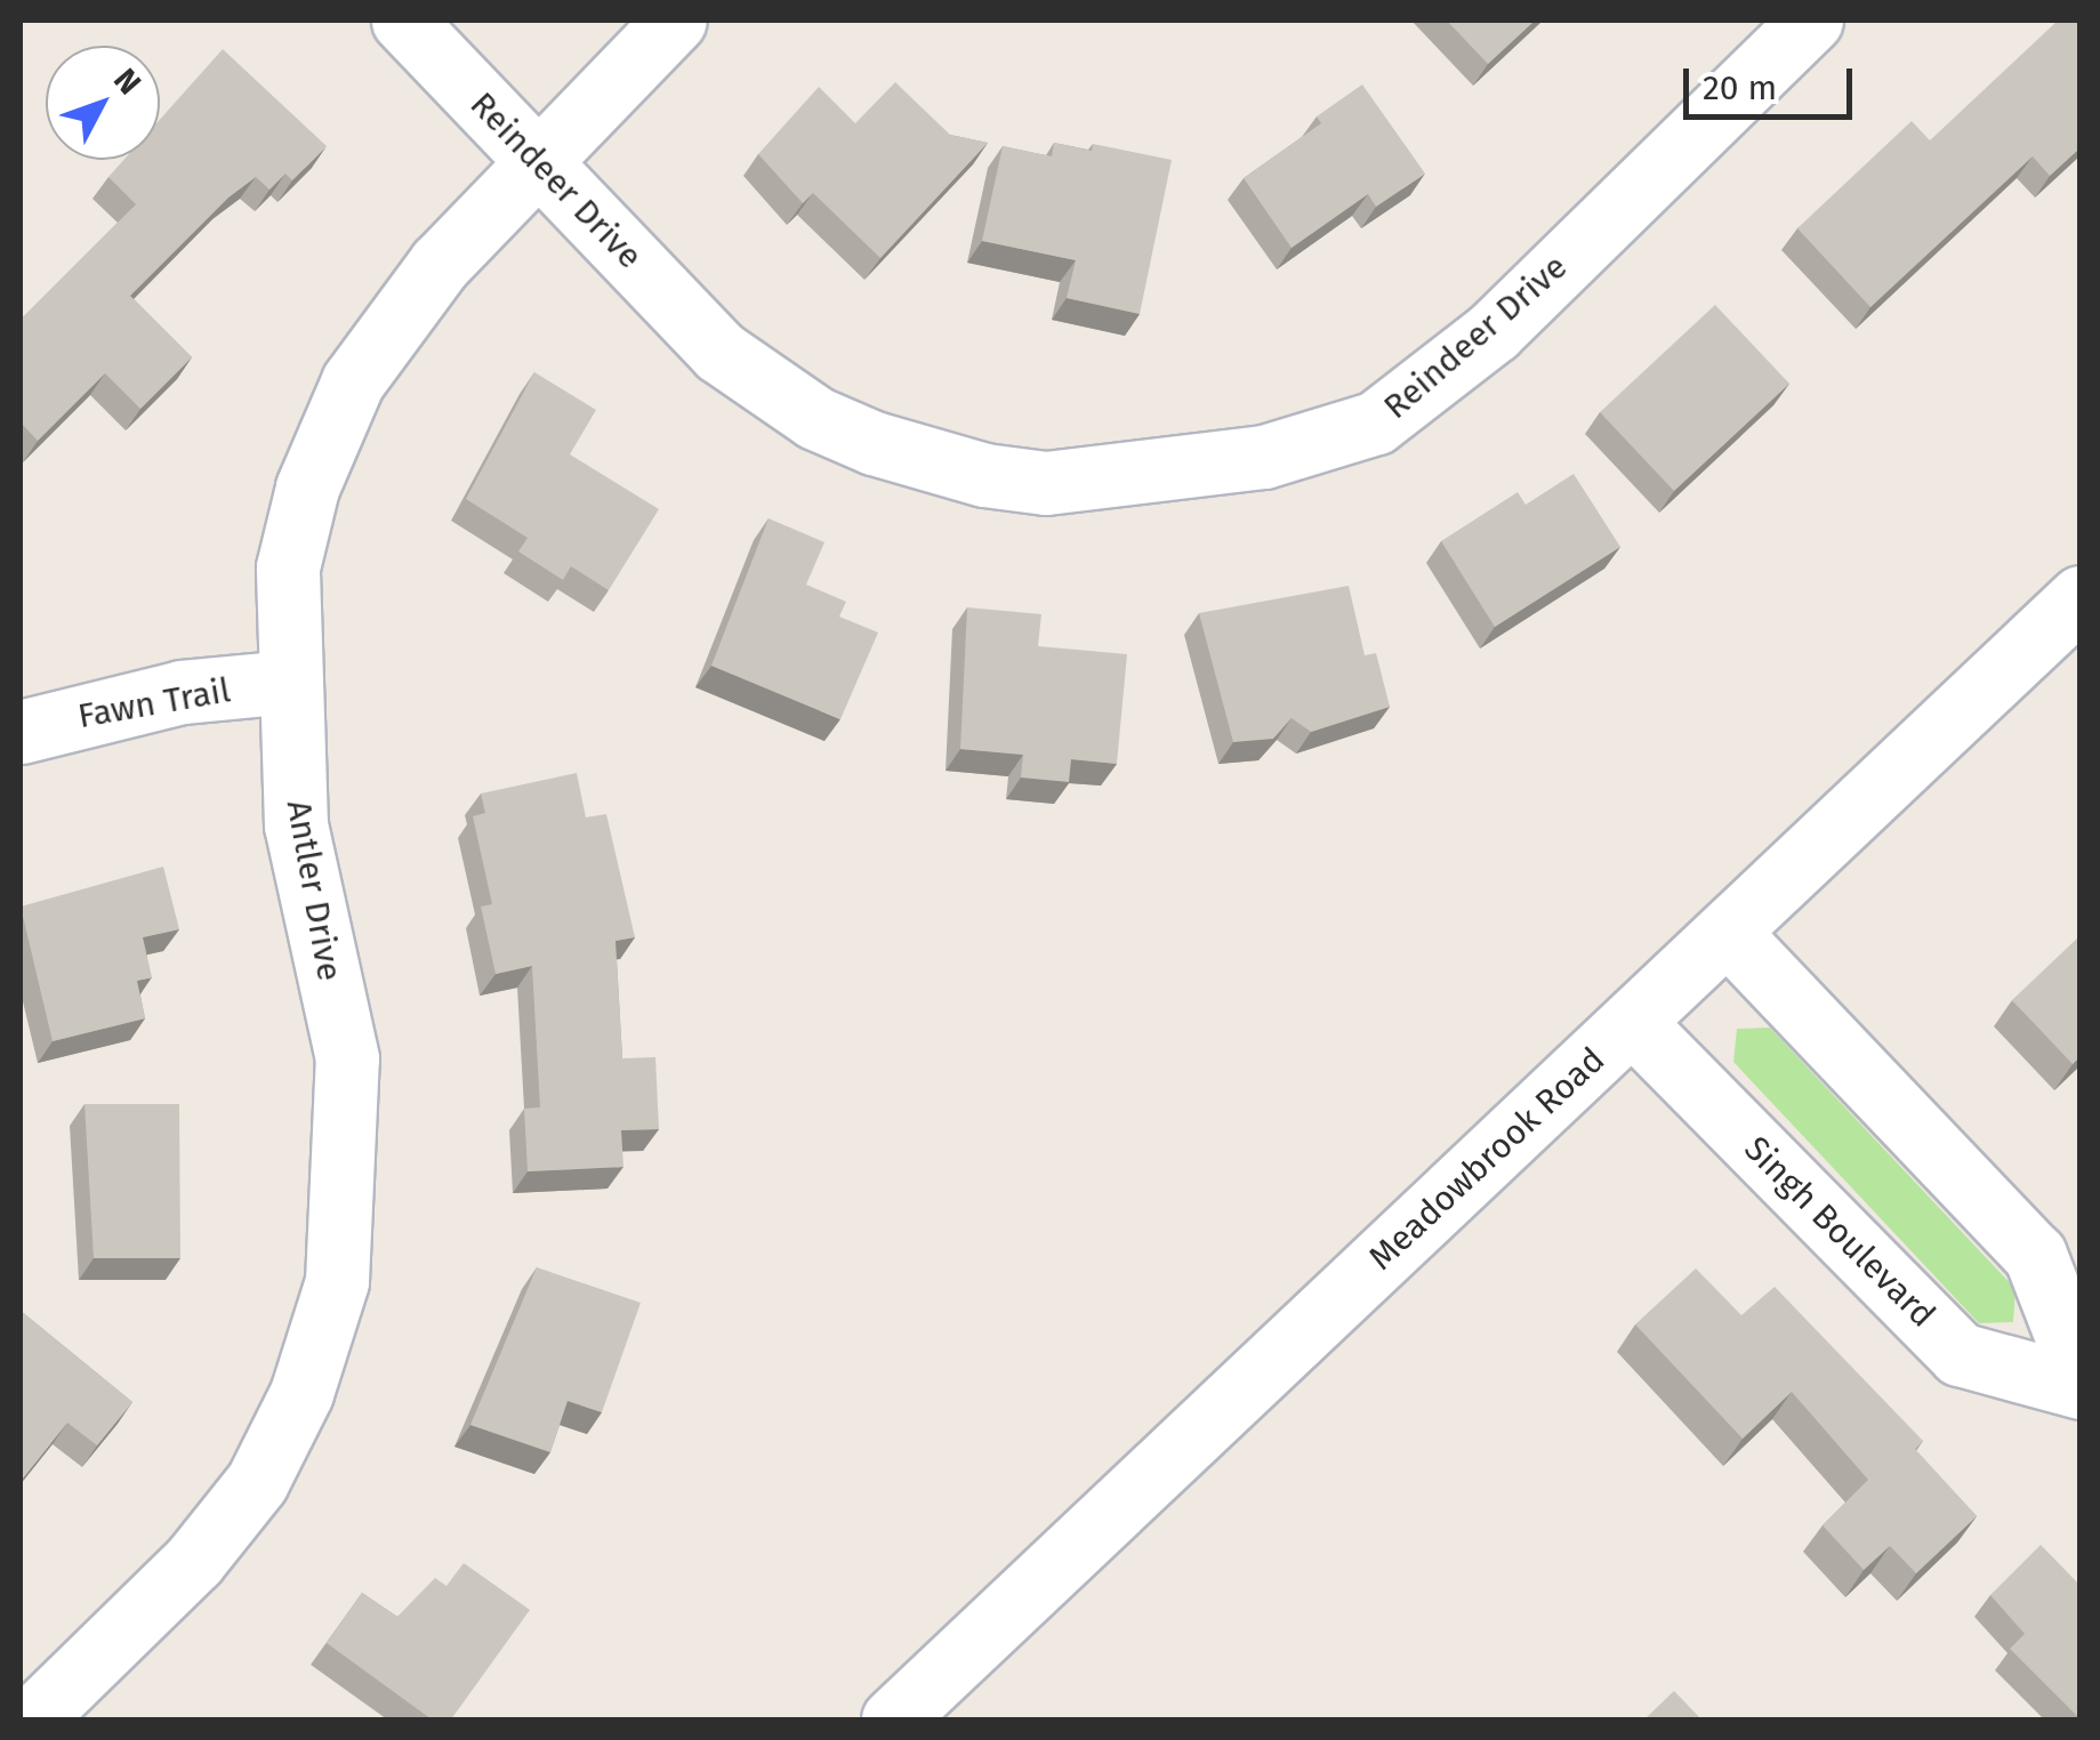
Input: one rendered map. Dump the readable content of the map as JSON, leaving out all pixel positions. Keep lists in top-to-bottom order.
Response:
{
  "streets": {
    "street": [
      "Reindeer Drive",
      "Fawn Trail",
      "Antler Drive",
      "Meadowbrook Road",
      "Singh Boulevard"
    ]
  },
  "crossings": [
    ["Reindeer Drive", "Antler Drive"],
    ["Fawn Trail", "Antler Drive"],
    ["Meadowbrook Road", "Singh Boulevard"]
  ],
  "scale_bar": "20 m",
  "north": "top right"
}
